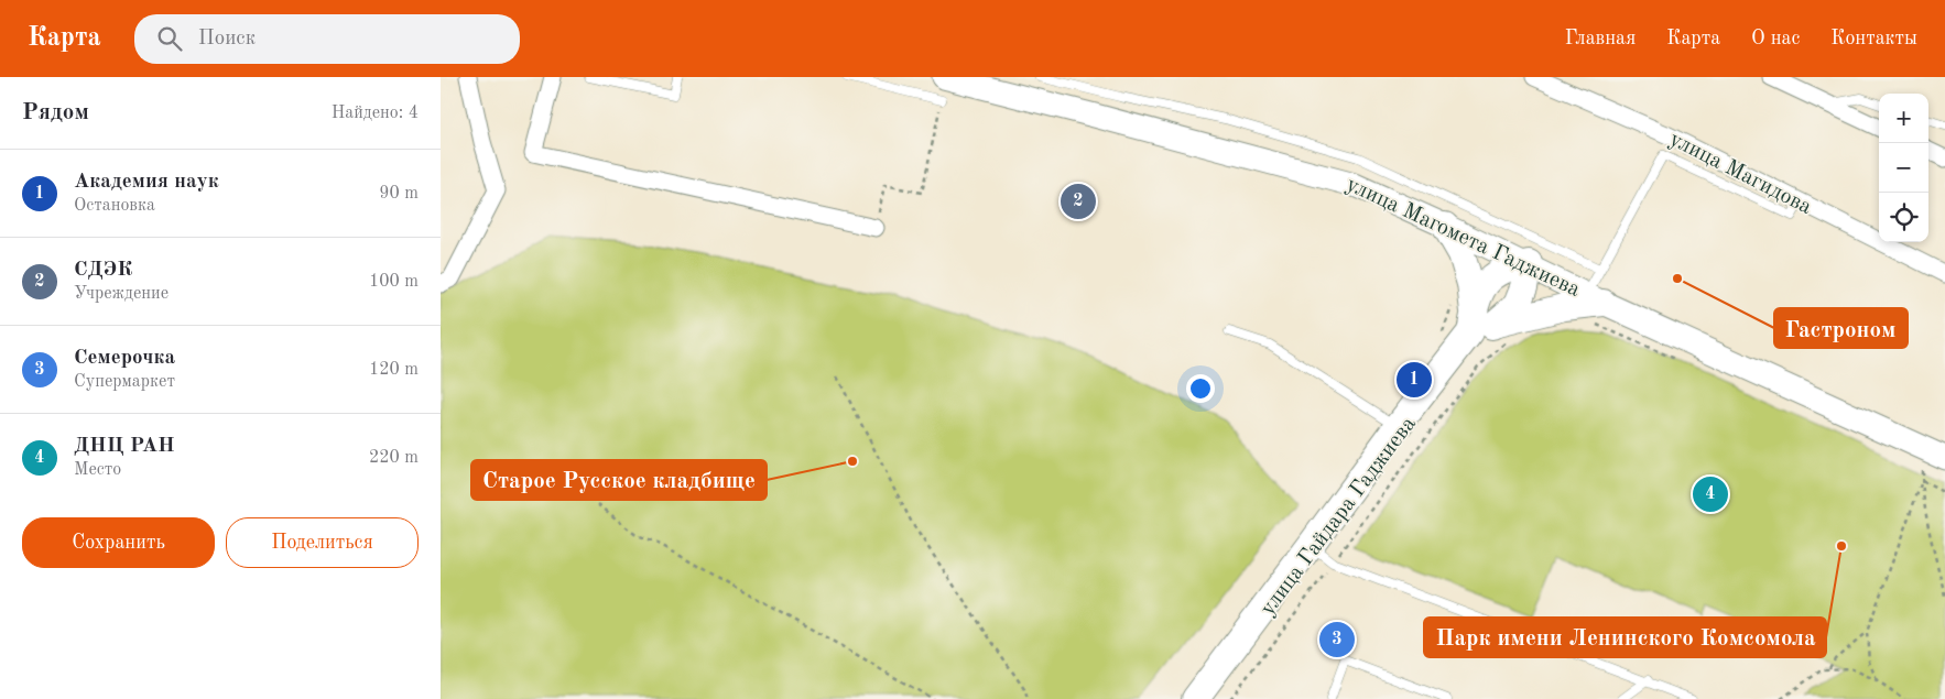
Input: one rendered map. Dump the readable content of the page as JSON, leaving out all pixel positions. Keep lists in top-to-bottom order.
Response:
{
  "streets": {
    "main road": ["улица Магомета Гаджиева", "улица Гайдара Гаджиева"],
    "street": ["улица Магидова"]
  },
  "crossings": [
    ["улица Магомета Гаджиева", "улица Гайдара Гаджиева"]
  ],
  "places": ["Гастроном", "Старое Русское кладбище", "Парк имени Ленинского Комсомола"],
  "page": {
    "header": "Карта",
    "search": "Поиск",
    "nav": [
      "Главная",
      "Карта",
      "О нас",
      "Контакты"
    ],
    "heading": ["Рядом", "Найдено: 4"],
    "map_buttons": ["+", "−"],
    "list": [
      {
        "mark": "1",
        "name": "Академия наук",
        "note": "Остановка",
        "value": "90 m"
      },
      {
        "mark": "2",
        "name": "СДЭК",
        "note": "Учреждение",
        "value": "100 m"
      },
      {
        "mark": "3",
        "name": "Семерочка",
        "note": "Супермаркет",
        "value": "120 m"
      },
      {
        "mark": "4",
        "name": "ДНЦ РАН",
        "note": "Место",
        "value": "220 m"
      }
    ],
    "pins": [
      "2",
      "1",
      "4",
      "3"
    ],
    "buttons": ["Сохранить", "Поделиться"]
  }
}
